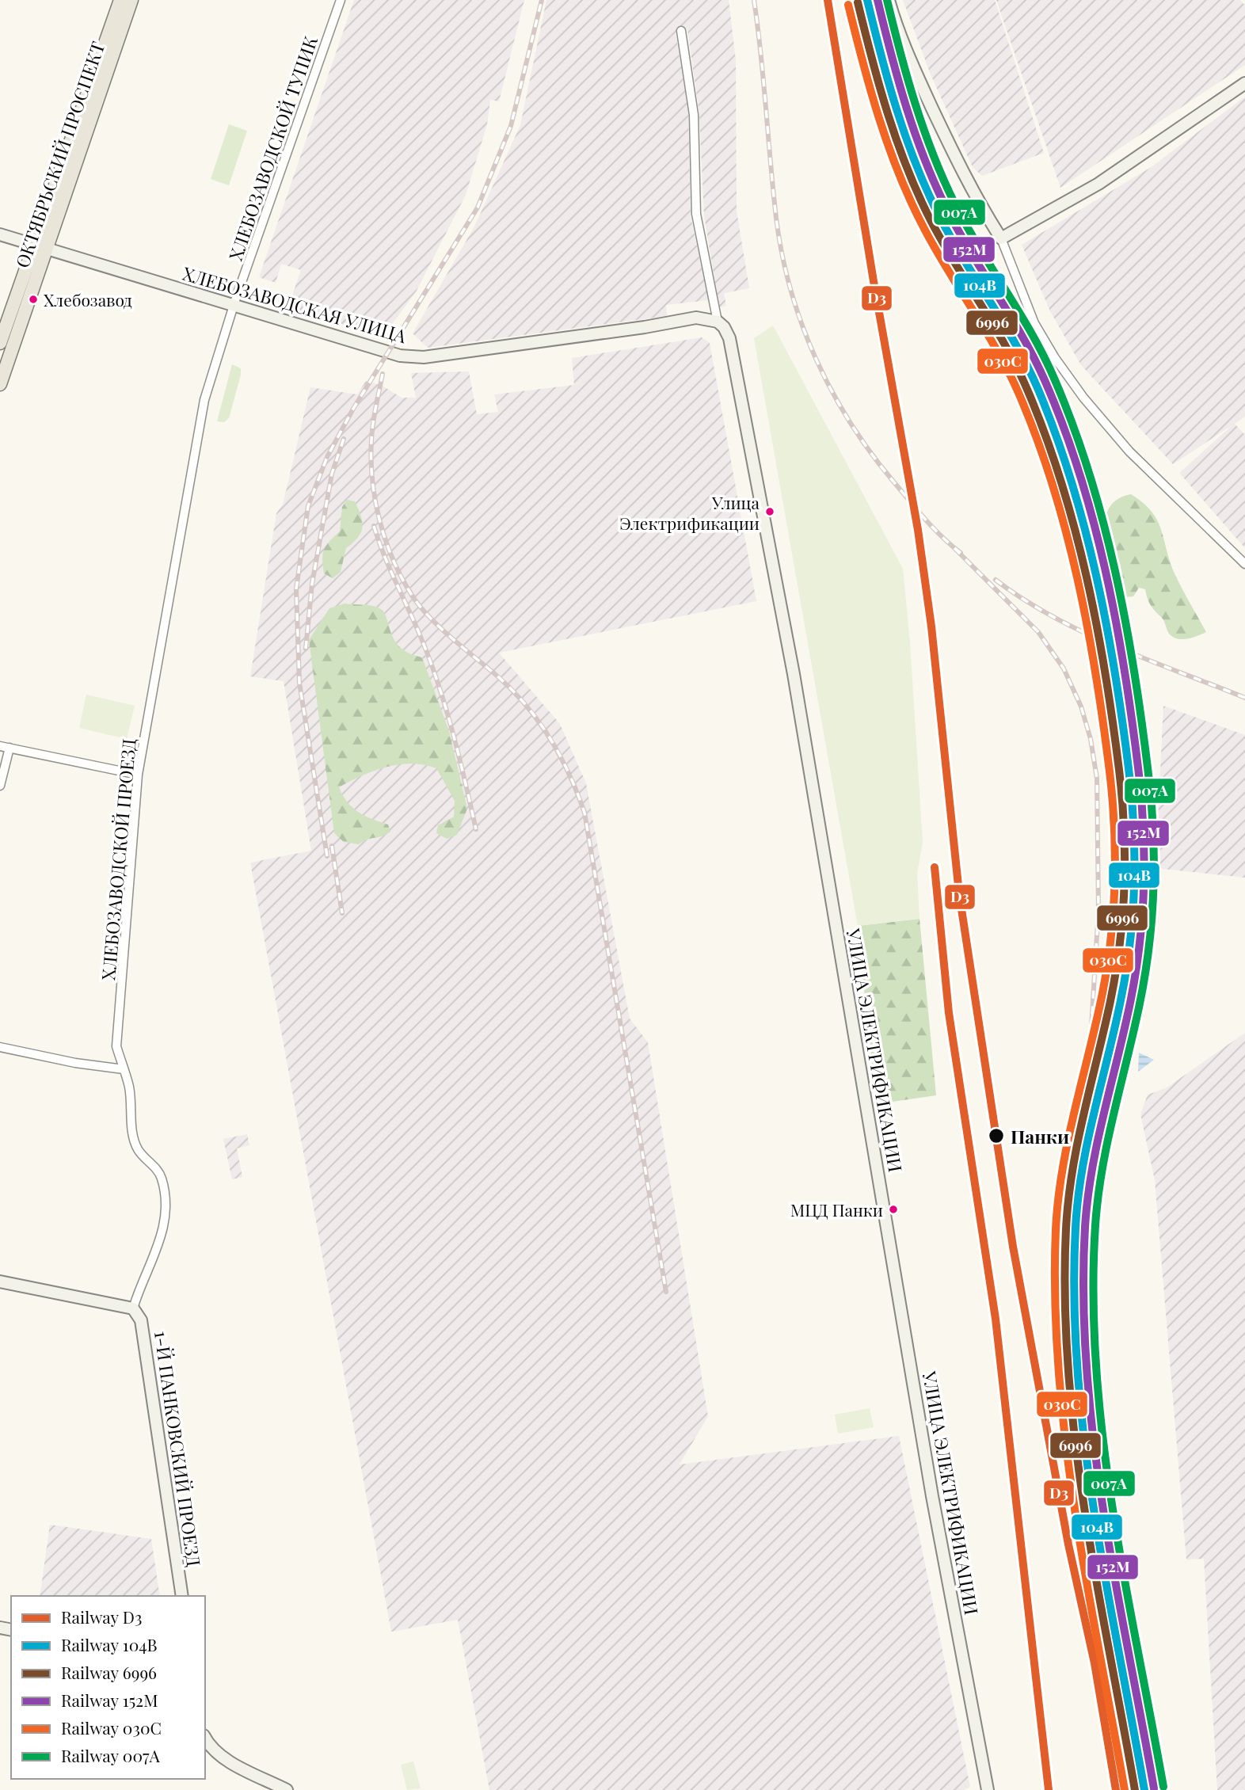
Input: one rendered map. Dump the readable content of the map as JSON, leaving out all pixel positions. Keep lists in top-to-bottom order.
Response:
{
  "streets": {
    "main road": [
      "ОКТЯБРЬСКИЙ ПРОСПЕКТ",
      "ХЛЕБОЗАВОДСКАЯ УЛИЦА",
      "УЛИЦА ЭЛЕКТРИФИКАЦИИ",
      "1-Й ПАНКОВСКИЙ ПРОЕЗД"
    ],
    "street": ["ХЛЕБОЗАВОДСКОЙ ТУПИК", "ХЛЕБОЗАВОДСКОЙ ПРОЕЗД"]
  },
  "crossings": [
    ["ХЛЕБОЗАВОДСКОЙ ТУПИК", "ХЛЕБОЗАВОДСКАЯ УЛИЦА"],
    ["ХЛЕБОЗАВОДСКОЙ ТУПИК", "ХЛЕБОЗАВОДСКОЙ ПРОЕЗД"],
    ["ОКТЯБРЬСКИЙ ПРОСПЕКТ", "ХЛЕБОЗАВОДСКАЯ УЛИЦА"],
    ["ХЛЕБОЗАВОДСКАЯ УЛИЦА", "ХЛЕБОЗАВОДСКОЙ ПРОЕЗД"],
    ["ХЛЕБОЗАВОДСКАЯ УЛИЦА", "УЛИЦА ЭЛЕКТРИФИКАЦИИ"],
    ["ХЛЕБОЗАВОДСКОЙ ПРОЕЗД", "1-Й ПАНКОВСКИЙ ПРОЕЗД"]
  ],
  "places": [
    "Хлебозавод",
    "Улица Электрификации",
    "Панки",
    "МЦД Панки"
  ],
  "lines": [
    "rail line D3",
    "rail line 104В",
    "rail line 152М",
    "rail line 007А",
    "rail line 6996",
    "rail line 030C"
  ],
  "legend": [
    "Railway D3",
    "Railway 104В",
    "Railway 6996",
    "Railway 152М",
    "Railway 030C",
    "Railway 007А"
  ]
}
